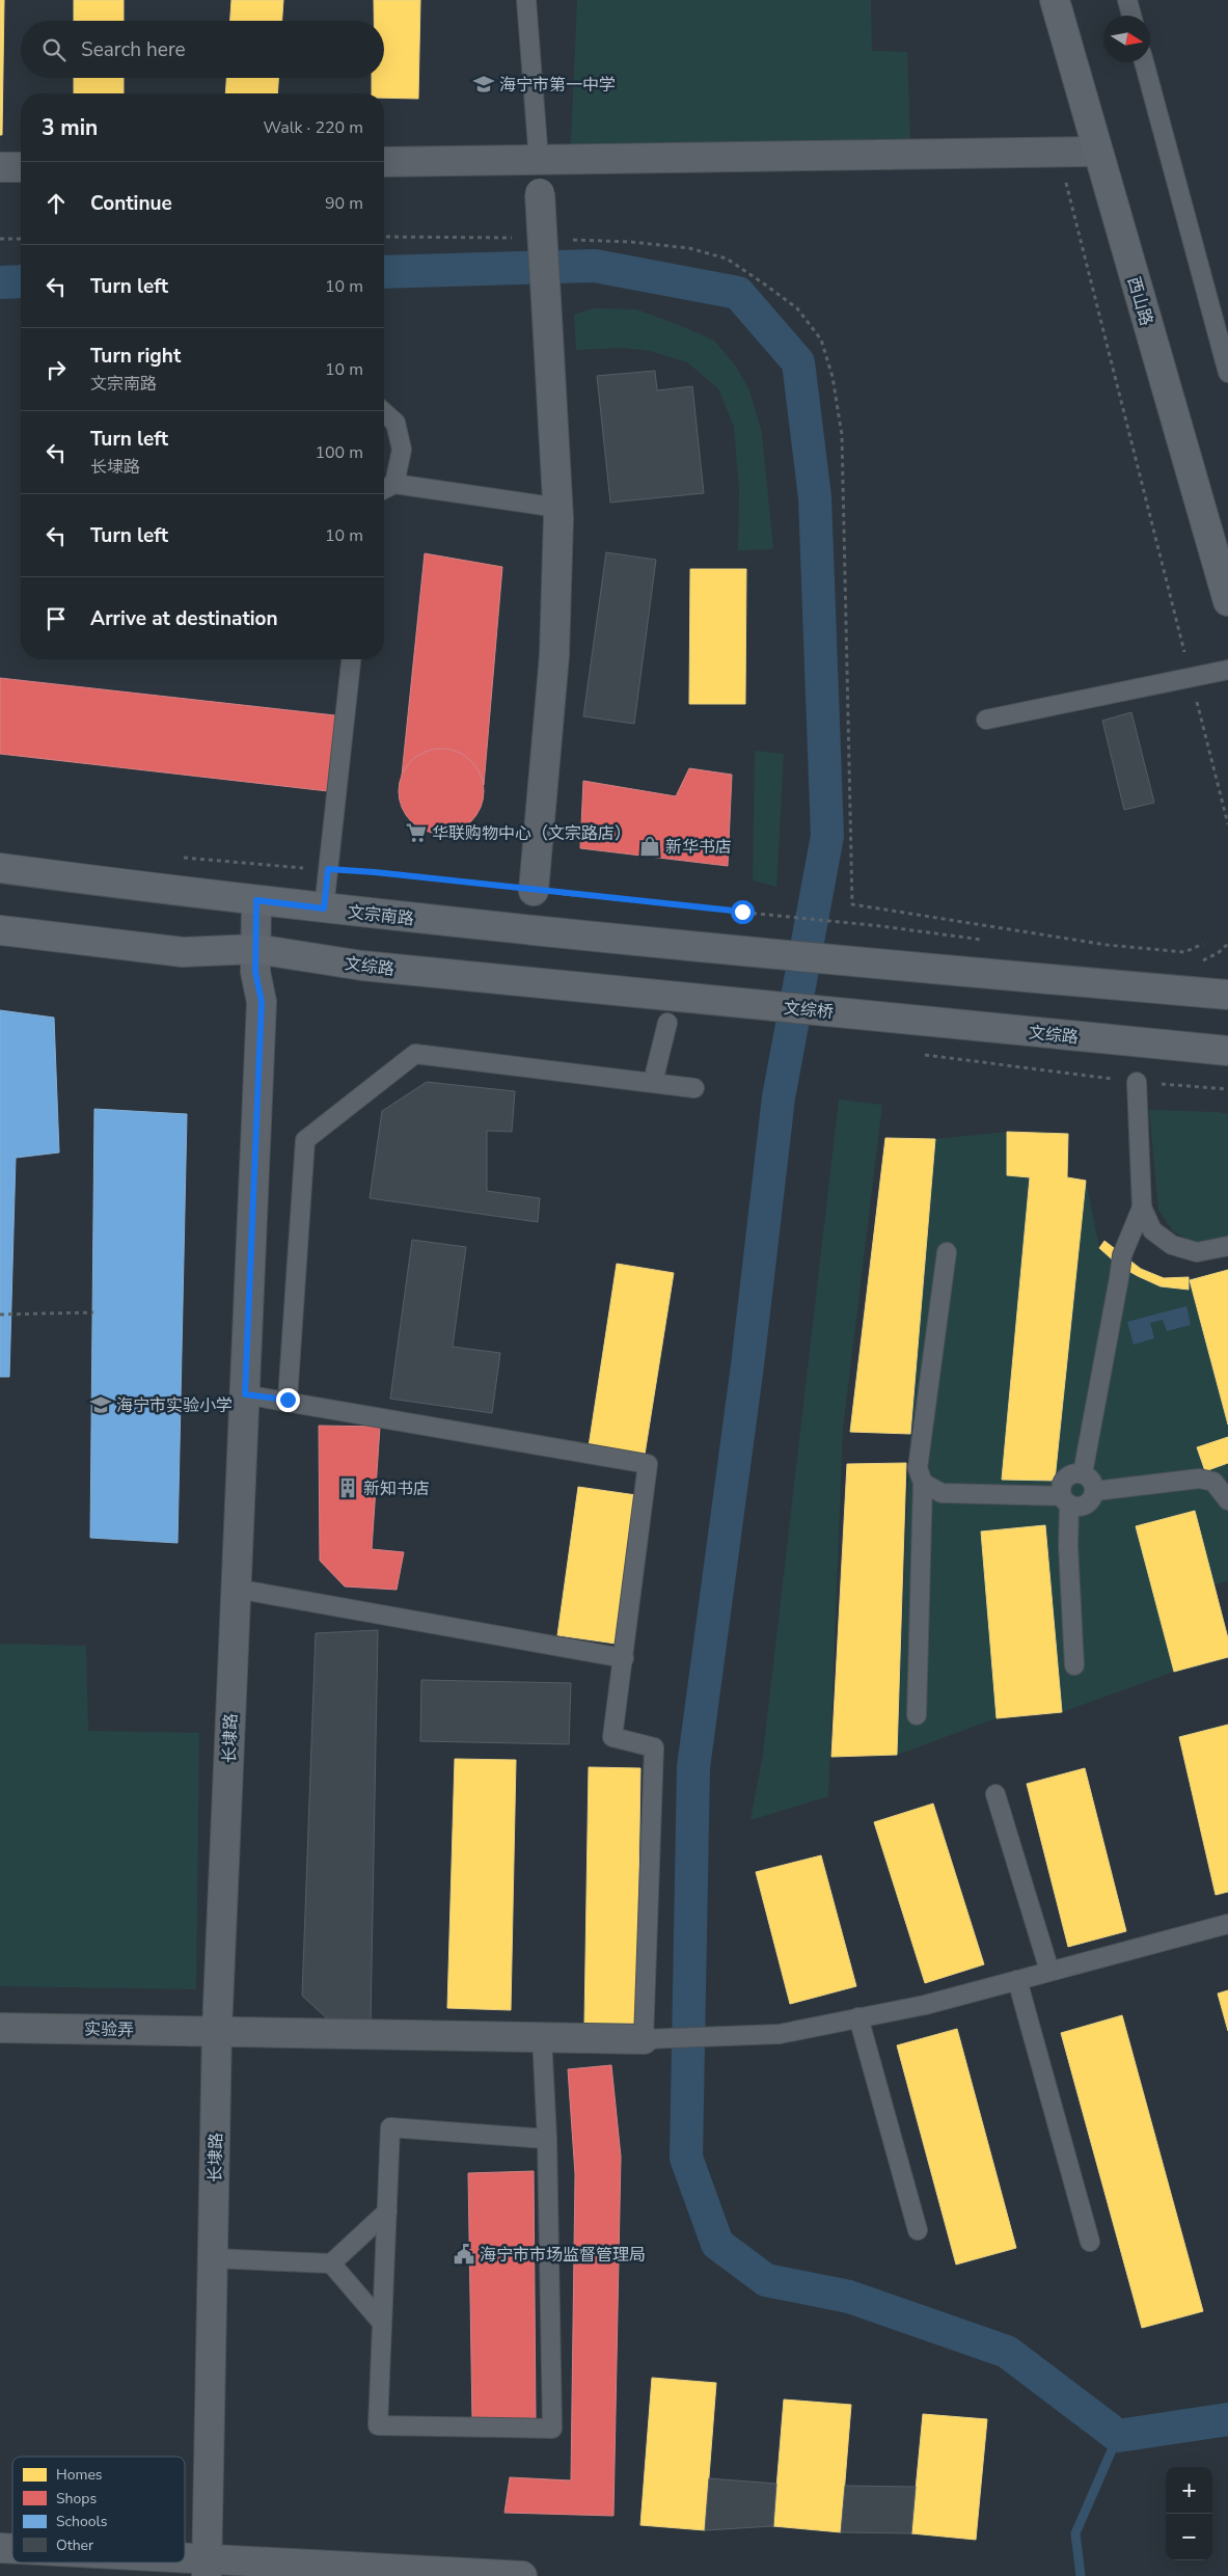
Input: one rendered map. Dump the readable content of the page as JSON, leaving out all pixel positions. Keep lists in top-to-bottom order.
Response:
{
  "streets": {
    "main road": [
      "西山路",
      "文宗南路",
      "文综路",
      "文综桥"
    ],
    "street": ["长埭路", "实验弄"]
  },
  "crossings": [
    ["文宗南路", "长埭路"],
    ["文综路", "文综桥"],
    ["文综路", "长埭路"],
    ["长埭路", "实验弄"]
  ],
  "places": {
    "school or university": ["海宁市第一中学", "海宁市实验小学"],
    "supermarket": ["华联购物中心（文宗路店）"],
    "shop": ["新华书店"],
    "building": ["新知书店"],
    "public building": ["海宁市市场监督管理局"]
  },
  "legend": [
    "Homes",
    "Shops",
    "Schools",
    "Other"
  ],
  "north": "right",
  "page": {
    "search": "Search here",
    "heading": ["3 min", "Walk · 220 m"],
    "list": [
      ["Continue", "90 m"],
      ["Turn left", "10 m"],
      ["Turn right", "文宗南路", "10 m"],
      ["Turn left", "长埭路", "100 m"],
      ["Turn left", "10 m"],
      "Arrive at destination"
    ],
    "map_buttons": ["+", "−"]
  }
}
